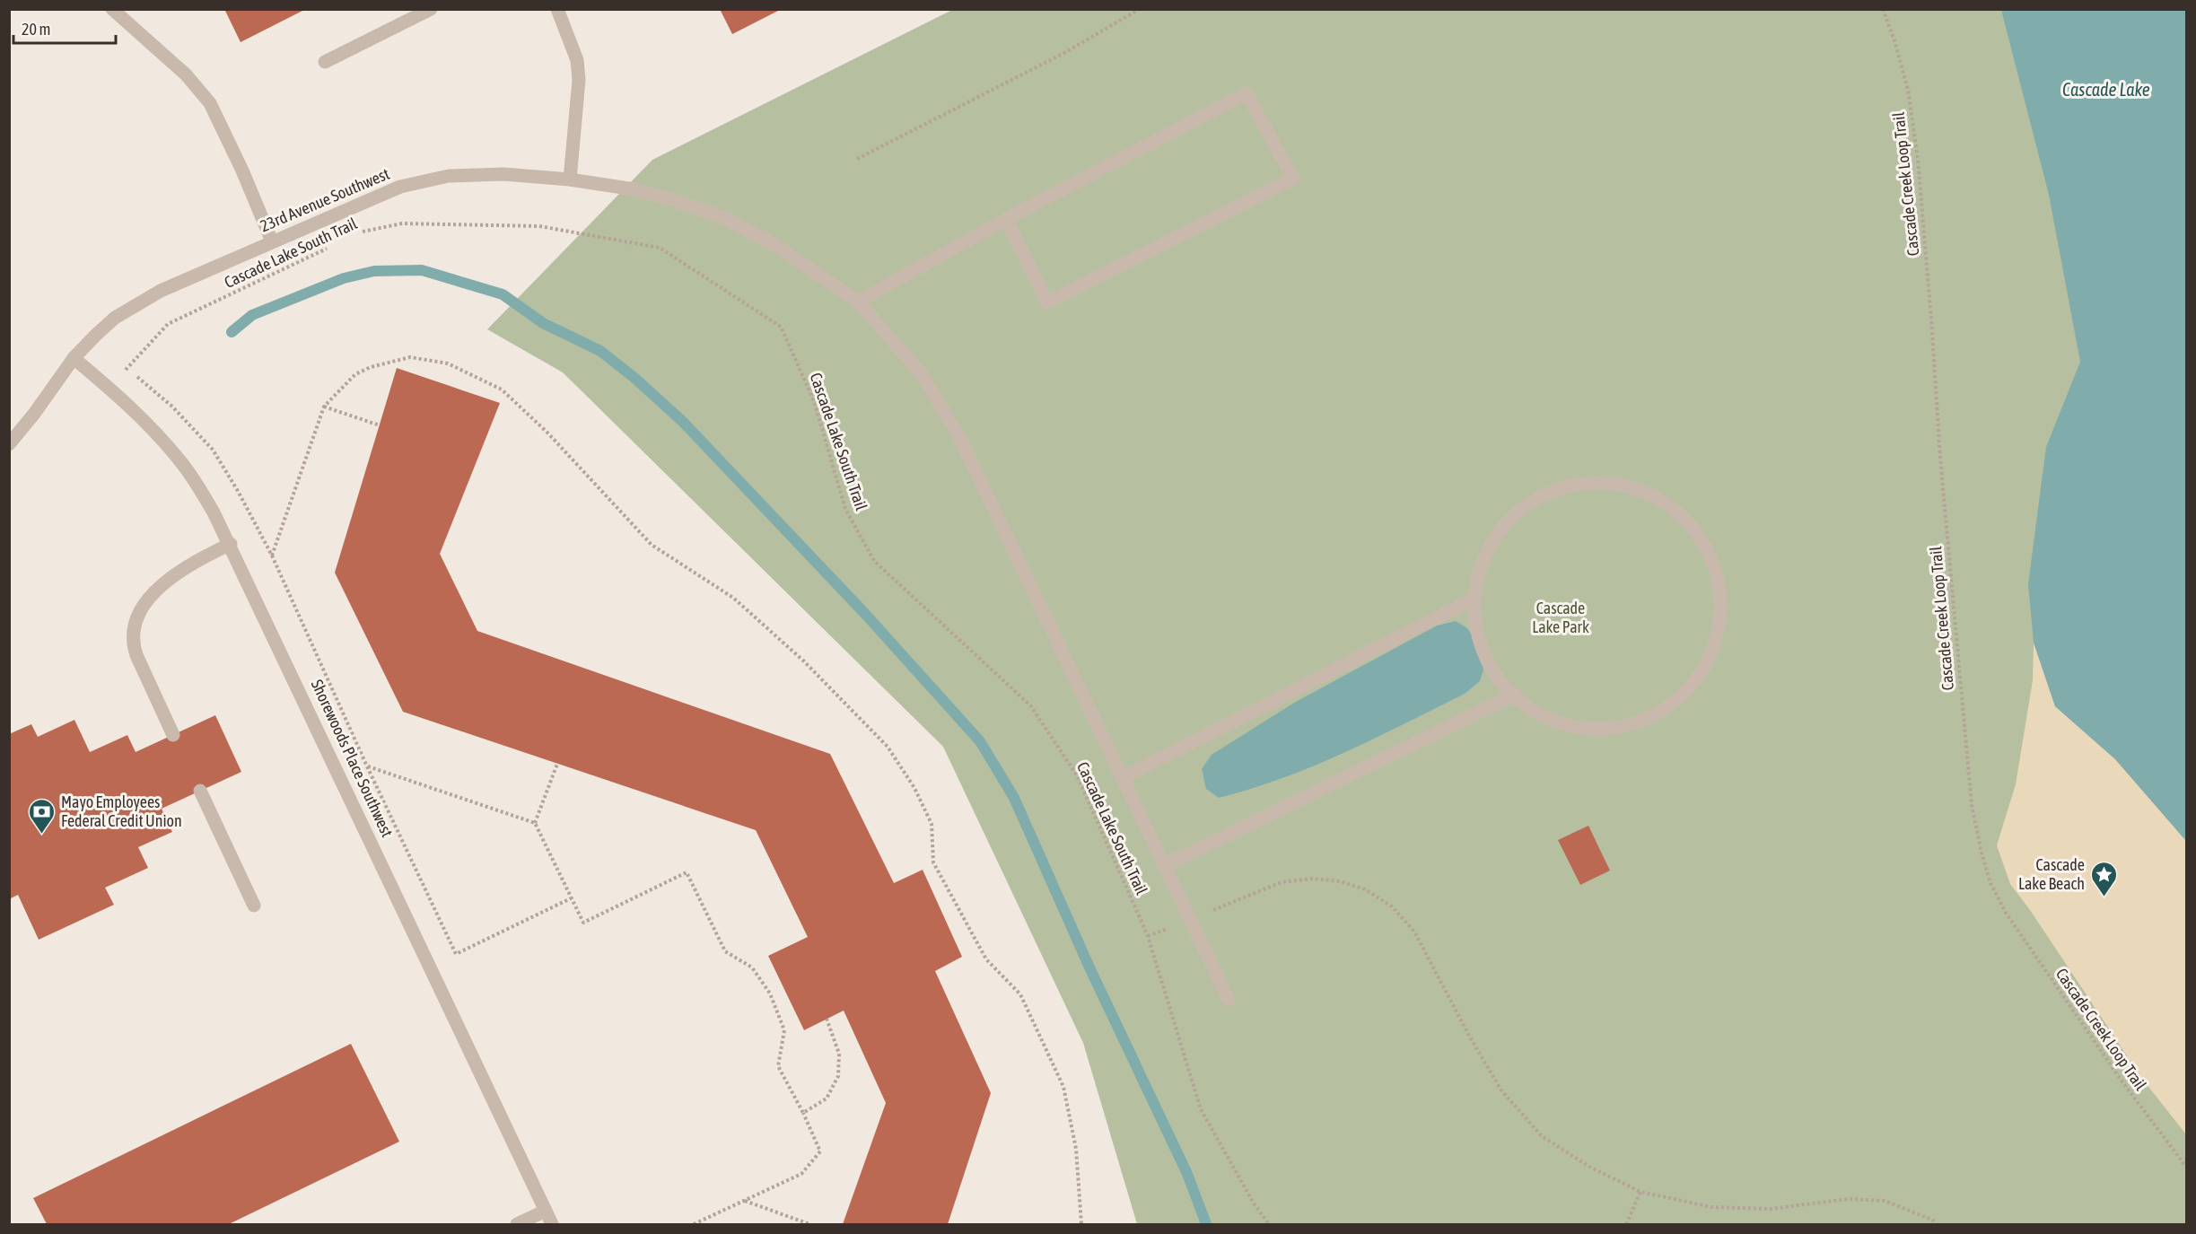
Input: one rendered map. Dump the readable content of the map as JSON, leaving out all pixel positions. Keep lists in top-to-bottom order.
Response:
{
  "streets": {
    "street": ["23rd Avenue Southwest", "Shorewoods Place Southwest"],
    "path": ["Cascade Creek Loop Trail", "Cascade Lake South Trail"]
  },
  "crossings": [
    ["23rd Avenue Southwest", "Shorewoods Place Southwest"]
  ],
  "water": ["Cascade Lake"],
  "parks": ["Cascade Lake Park"],
  "places": {
    "bank": ["Mayo Employees Federal Credit Union"],
    "place": ["Cascade Lake Beach"]
  },
  "scale_bar": "20 m"
}
